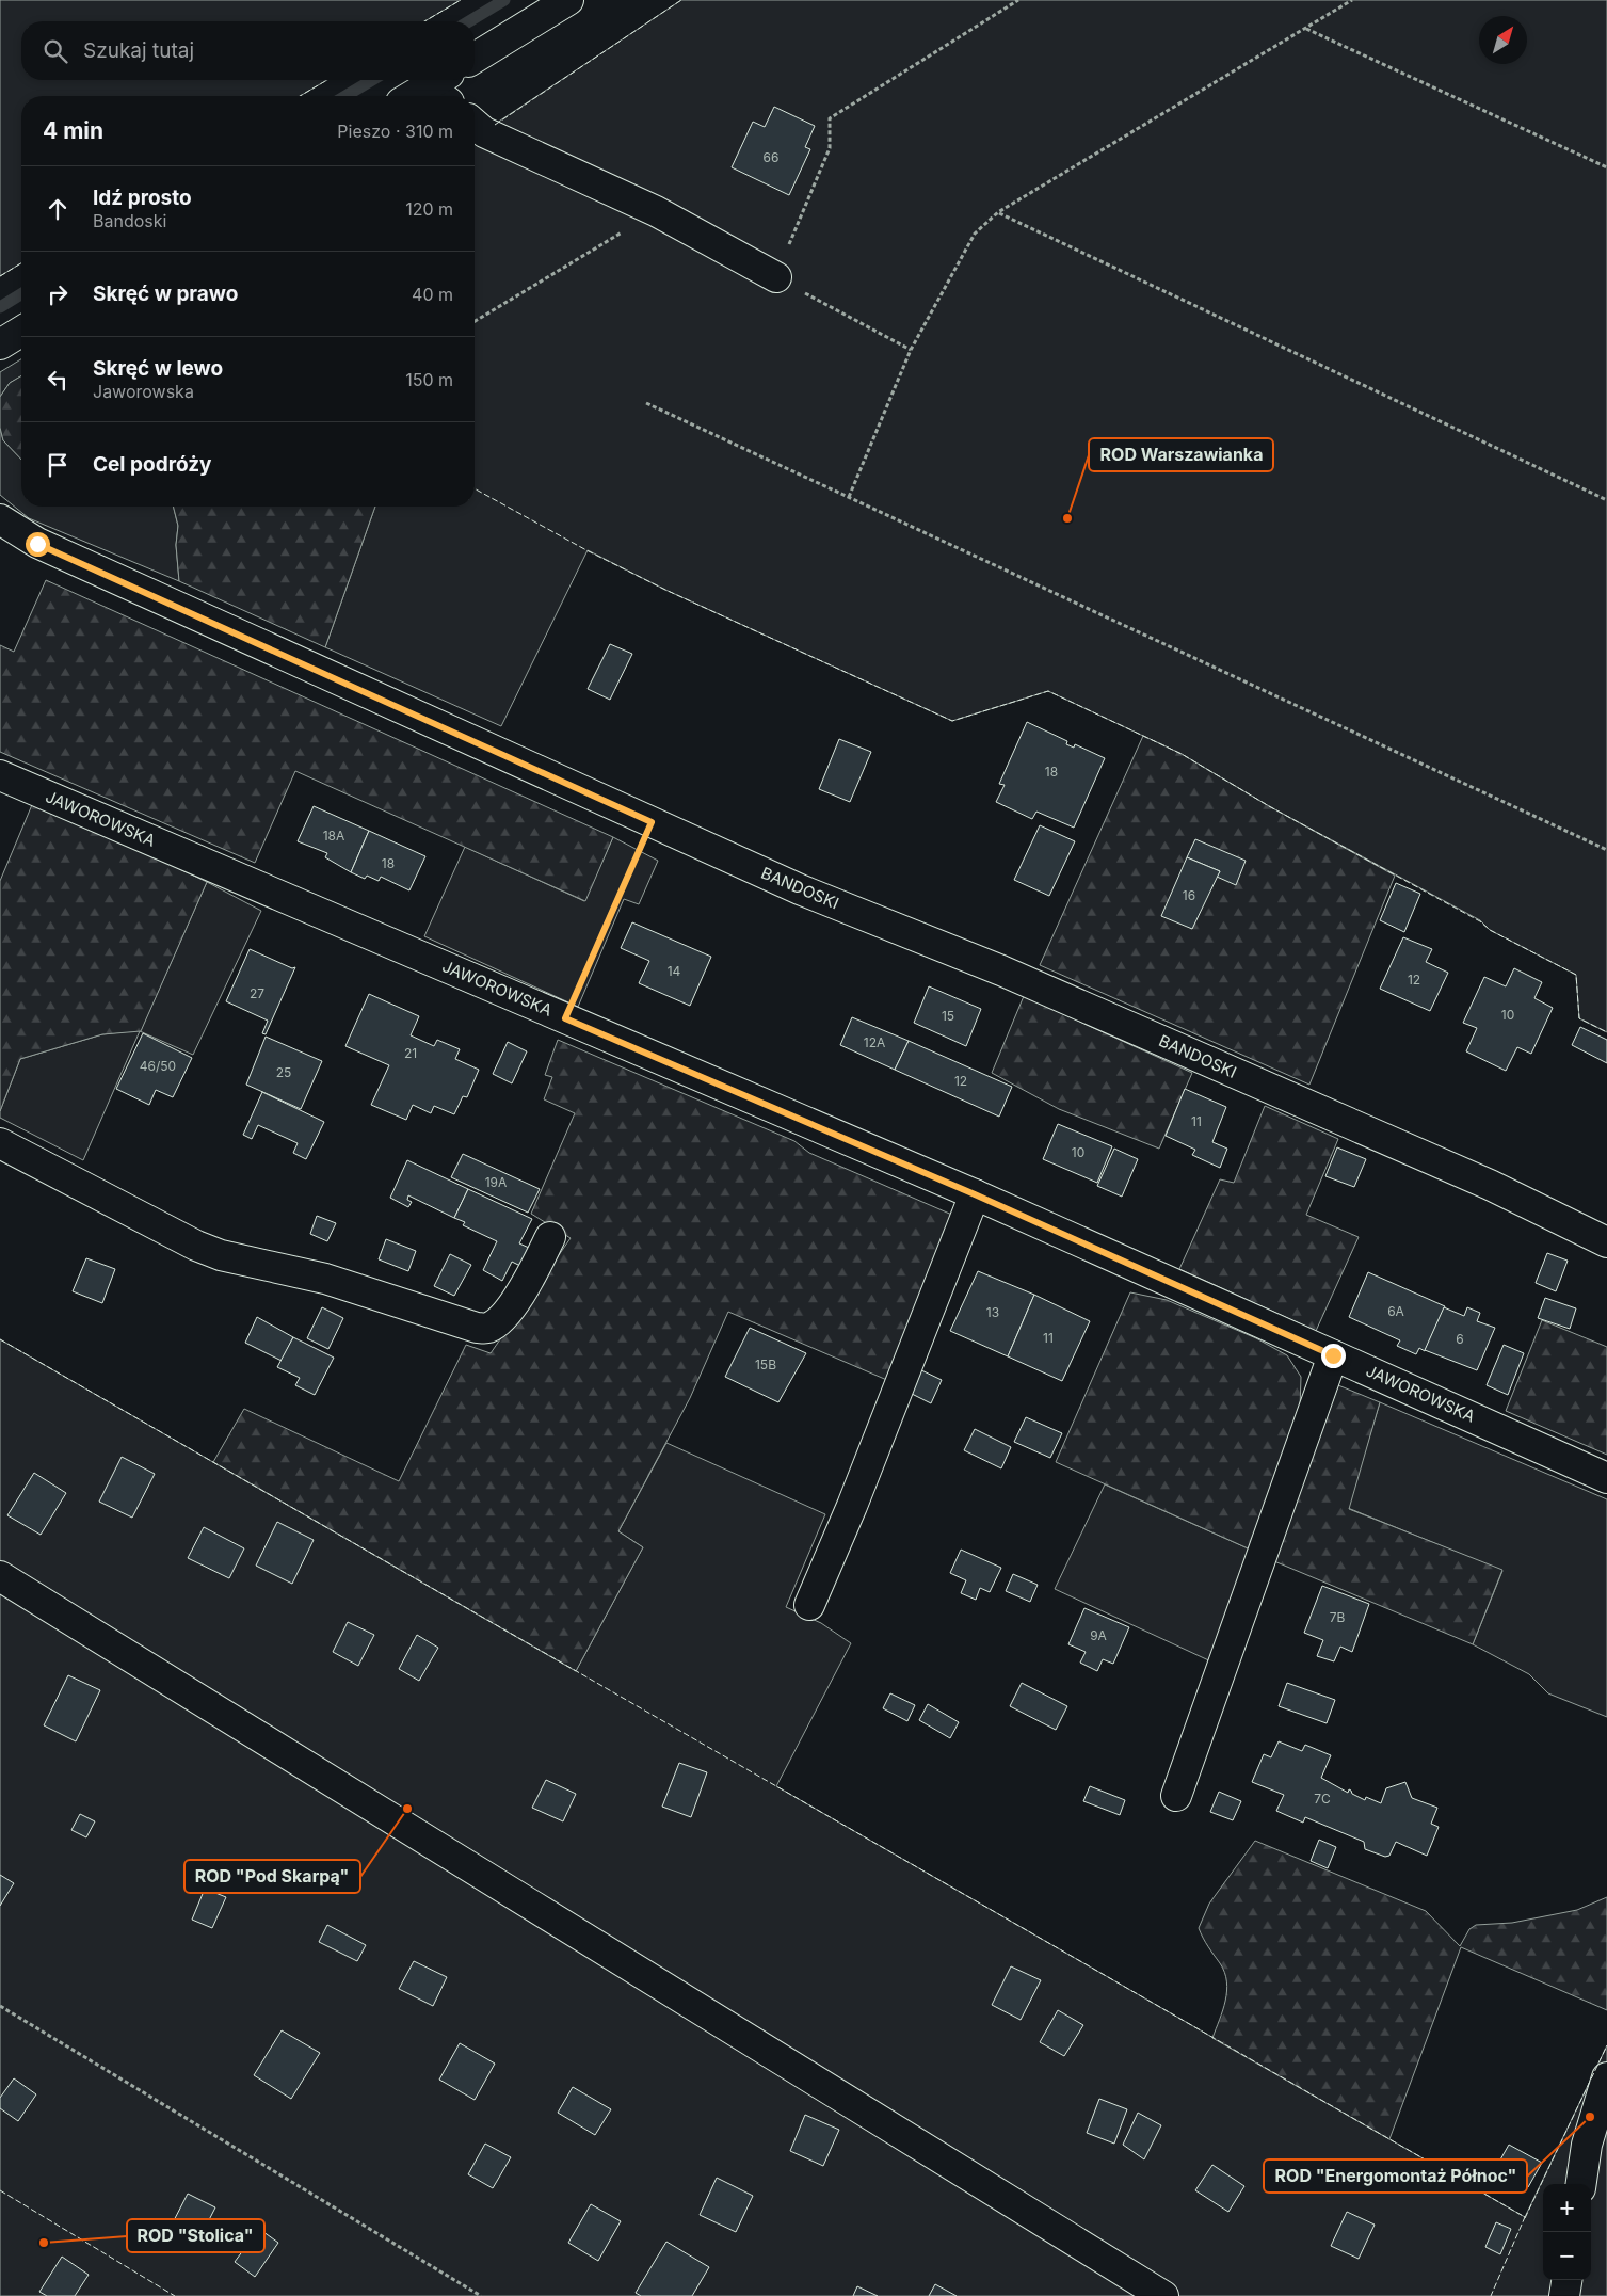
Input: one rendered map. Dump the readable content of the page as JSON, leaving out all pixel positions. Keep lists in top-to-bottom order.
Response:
{
  "streets": {
    "street": ["JAWOROWSKA", "BANDOSKI"]
  },
  "places": [
    "ROD Warszawianka",
    "ROD \"Pod Skarpą\"",
    "ROD \"Energomontaż Północ\"",
    "ROD \"Stolica\""
  ],
  "house_numbers": [
    "66",
    "18",
    "18A",
    "18",
    "16",
    "14",
    "12",
    "27",
    "10",
    "15",
    "12A",
    "21",
    "46/50",
    "25",
    "12",
    "11",
    "10",
    "19A",
    "6A",
    "13",
    "11",
    "6",
    "15B",
    "7B",
    "9A",
    "7C"
  ],
  "north": "top right",
  "page": {
    "search": "Szukaj tutaj",
    "heading": ["4 min", "Pieszo · 310 m"],
    "list": [
      ["Idź prosto", "Bandoski", "120 m"],
      ["Skręć w prawo", "40 m"],
      ["Skręć w lewo", "Jaworowska", "150 m"],
      "Cel podróży"
    ],
    "map_buttons": ["+", "−"]
  }
}
